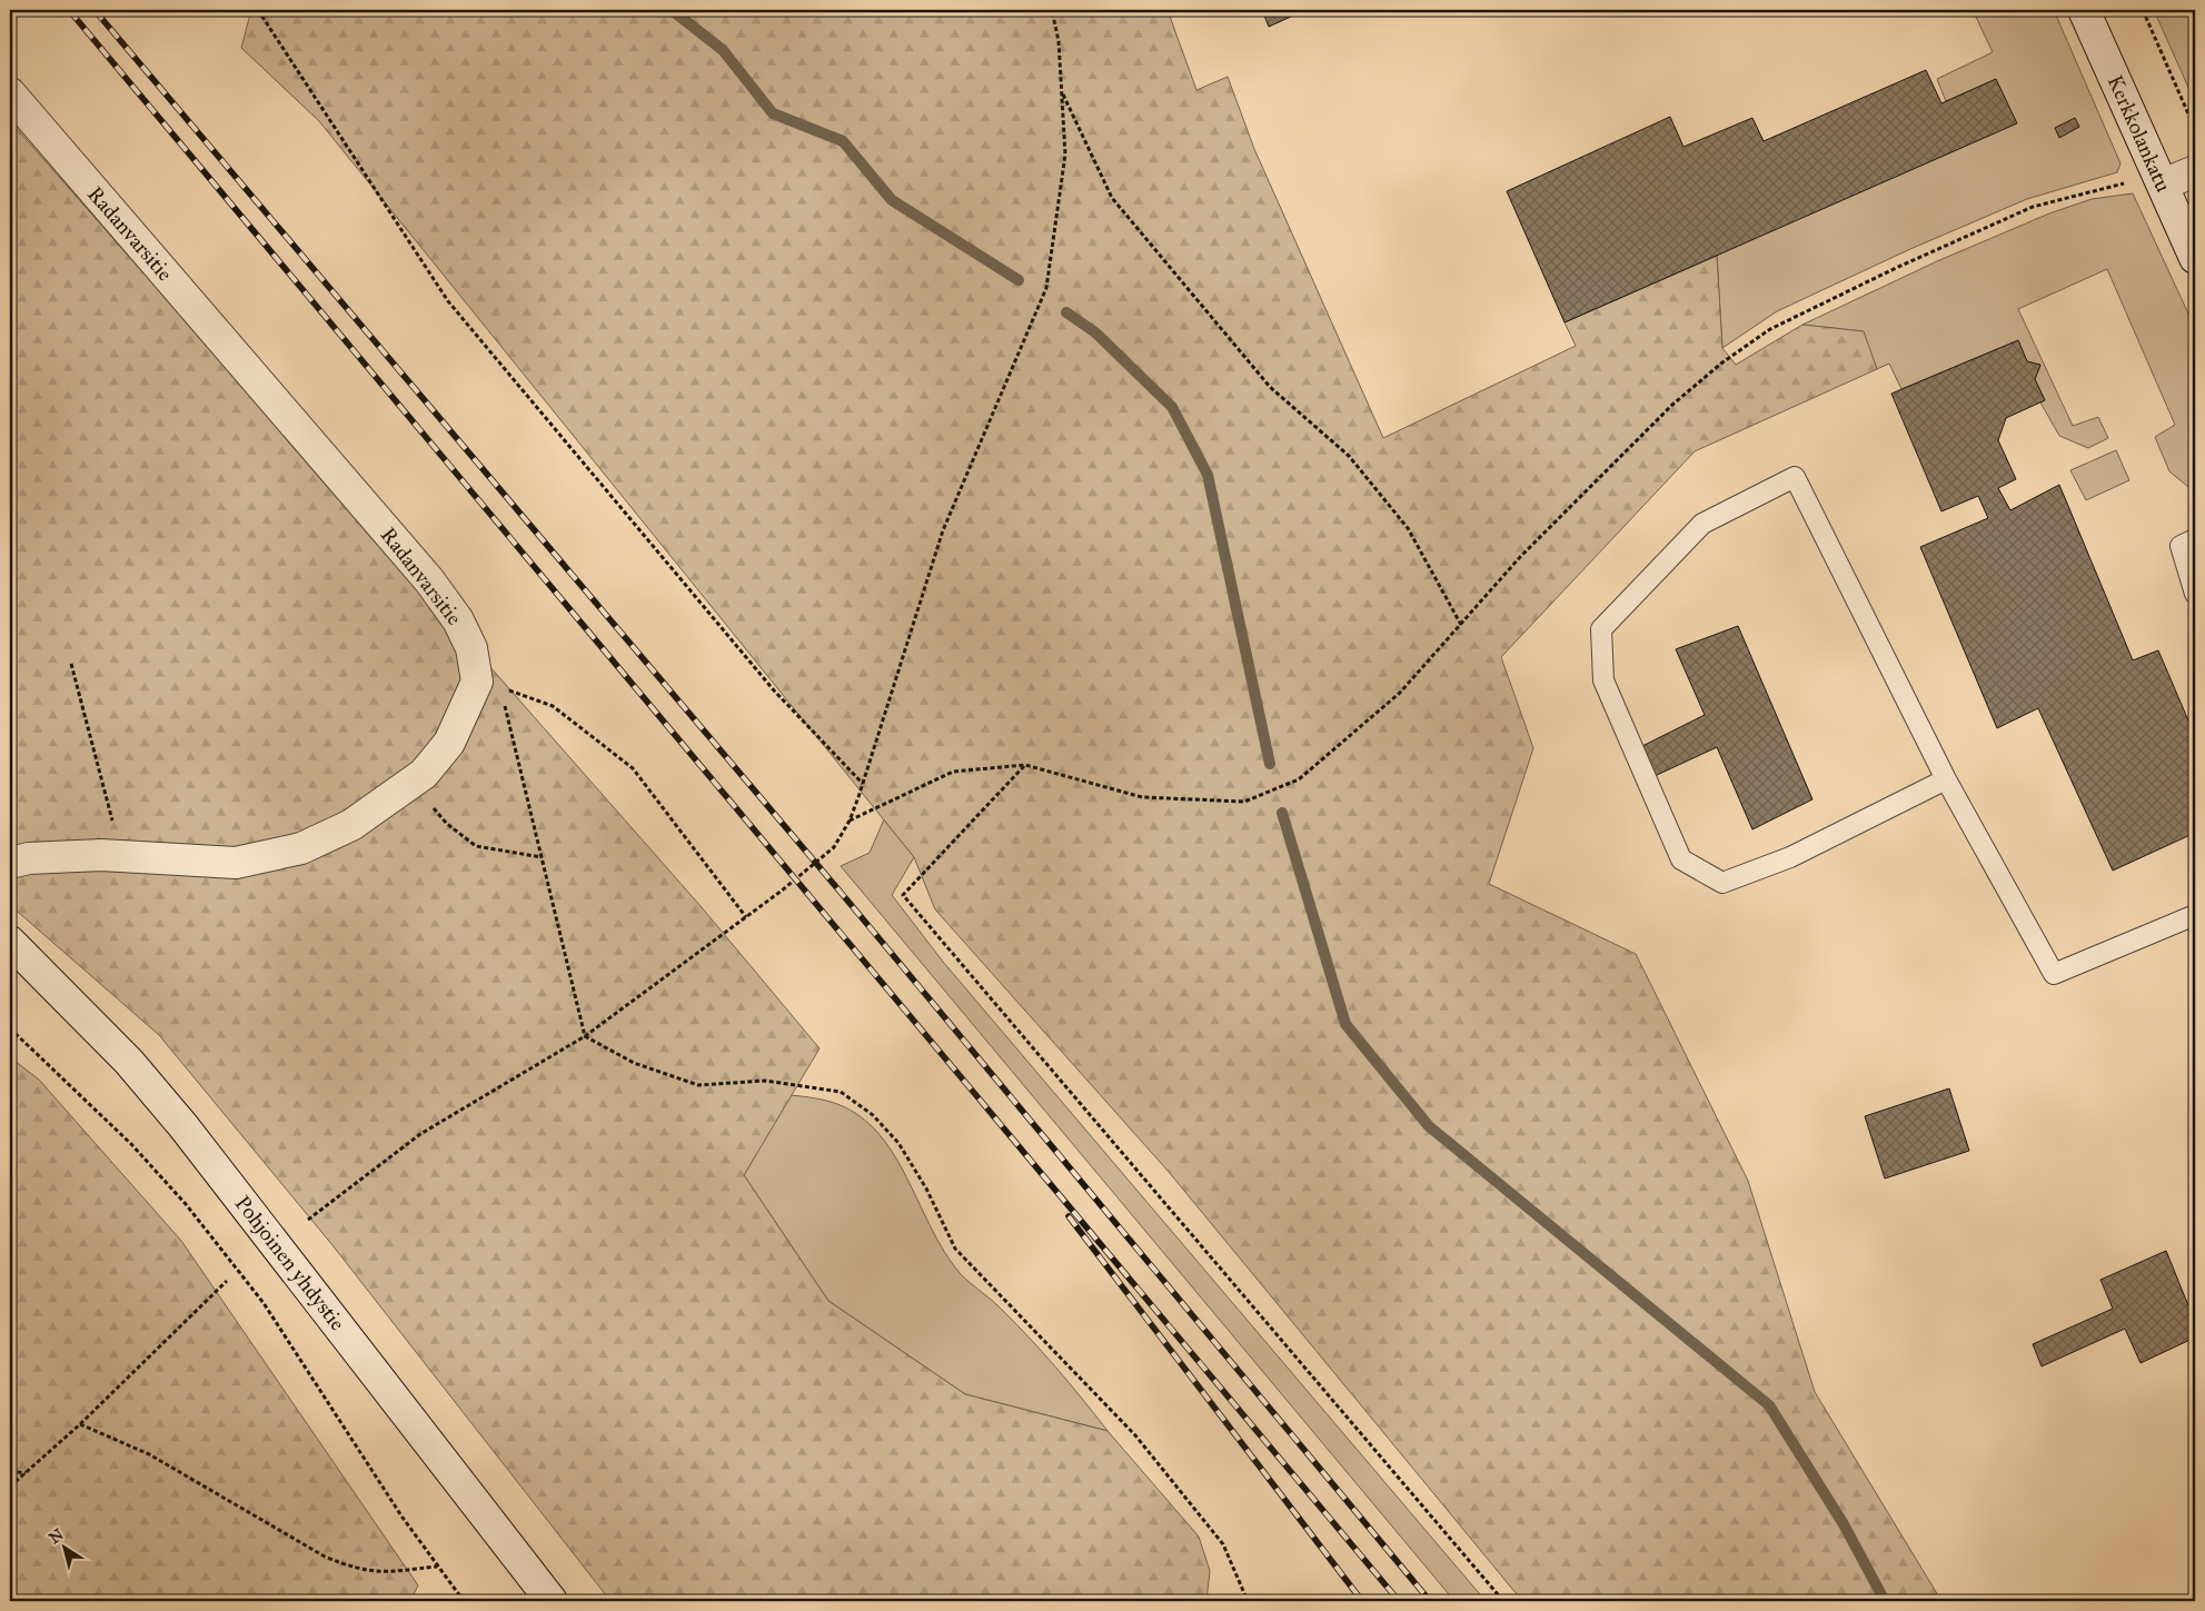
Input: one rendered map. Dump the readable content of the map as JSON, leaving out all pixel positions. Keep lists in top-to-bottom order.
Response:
{
  "streets": {
    "street": ["Kerkkolankatu", "Radanvarsitie", "Pohjoinen yhdystie"]
  },
  "north": "top left"
}
